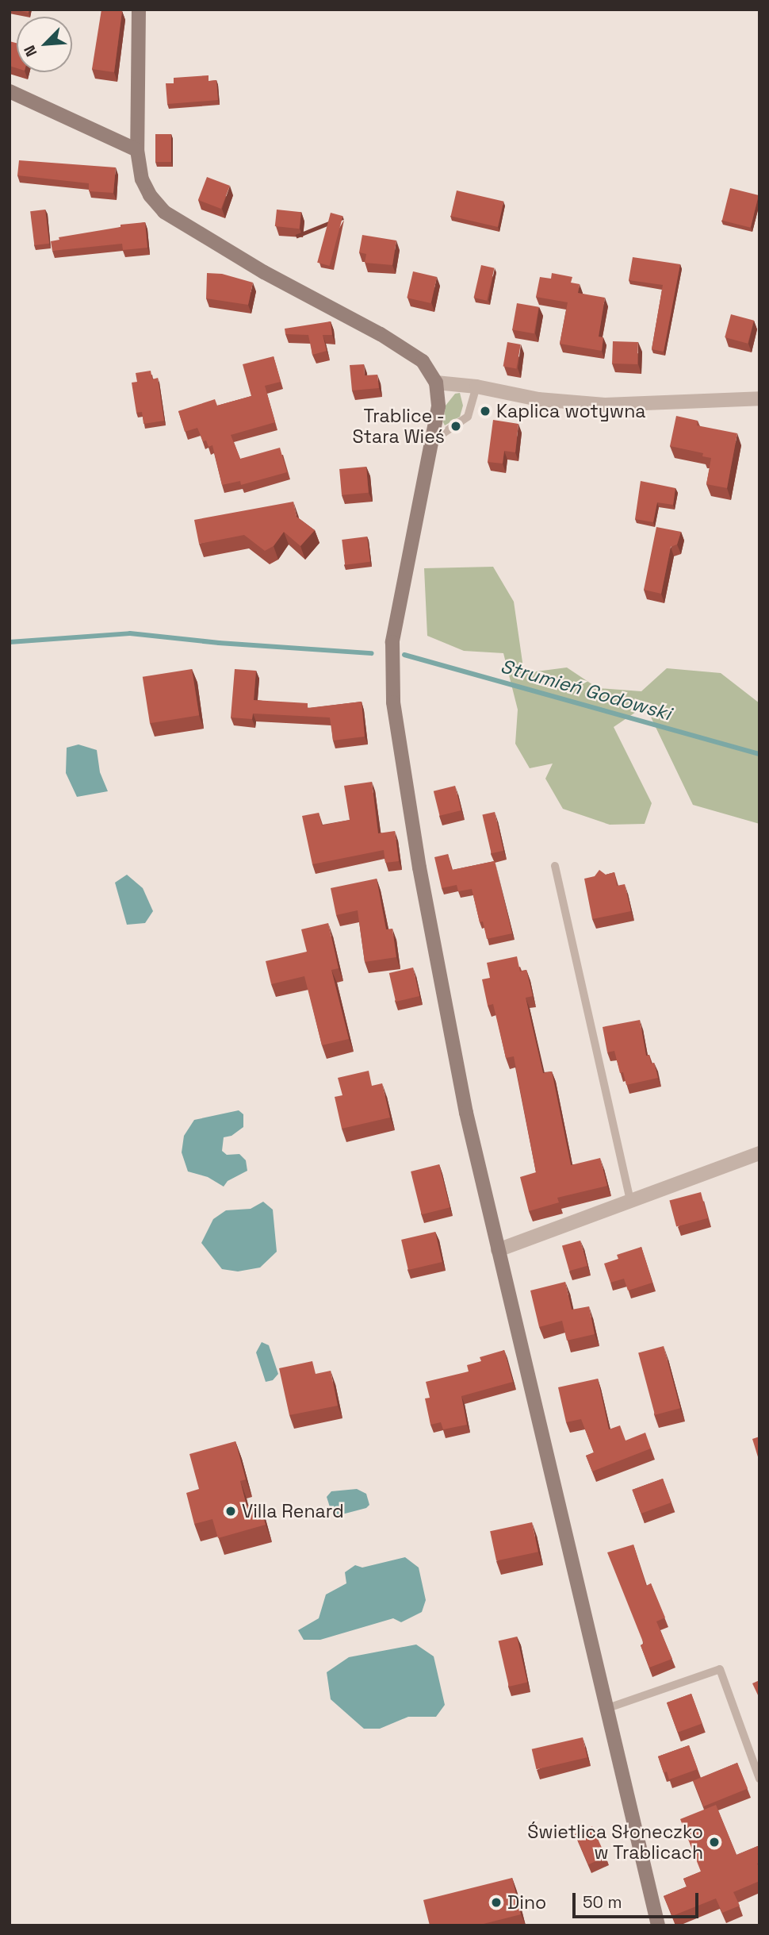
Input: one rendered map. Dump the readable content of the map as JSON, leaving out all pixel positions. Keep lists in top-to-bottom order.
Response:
{
  "water": ["Strumień Godowski"],
  "places": [
    "Kaplica wotywna",
    "Trablice - Stara Wieś",
    "Villa Renard",
    "Świetlica Słoneczko w Trablicach",
    "Dino"
  ],
  "scale_bar": "50 m",
  "north": "bottom left"
}
